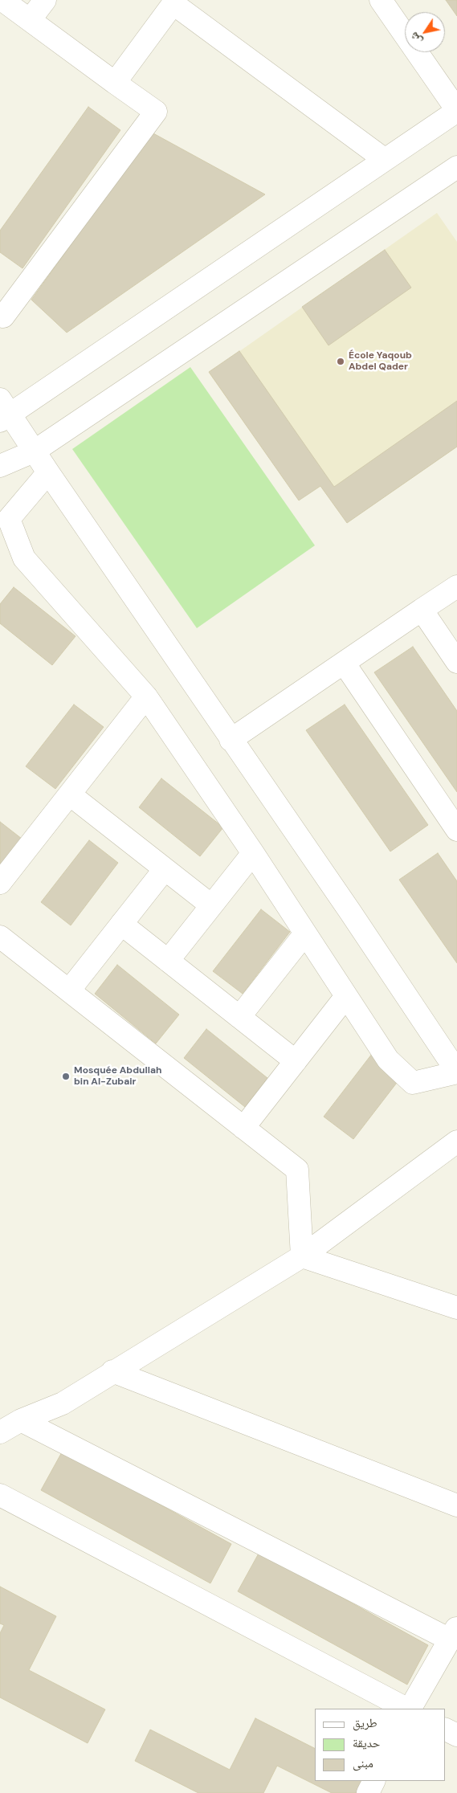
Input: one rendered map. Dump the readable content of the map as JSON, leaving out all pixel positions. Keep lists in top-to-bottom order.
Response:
{
  "places": ["École Yaqoub Abdel Qader", "Mosquée Abdullah bin Al-Zubair"],
  "legend": ["طريق", "حديقة", "مبنى"],
  "north": "bottom left"
}
